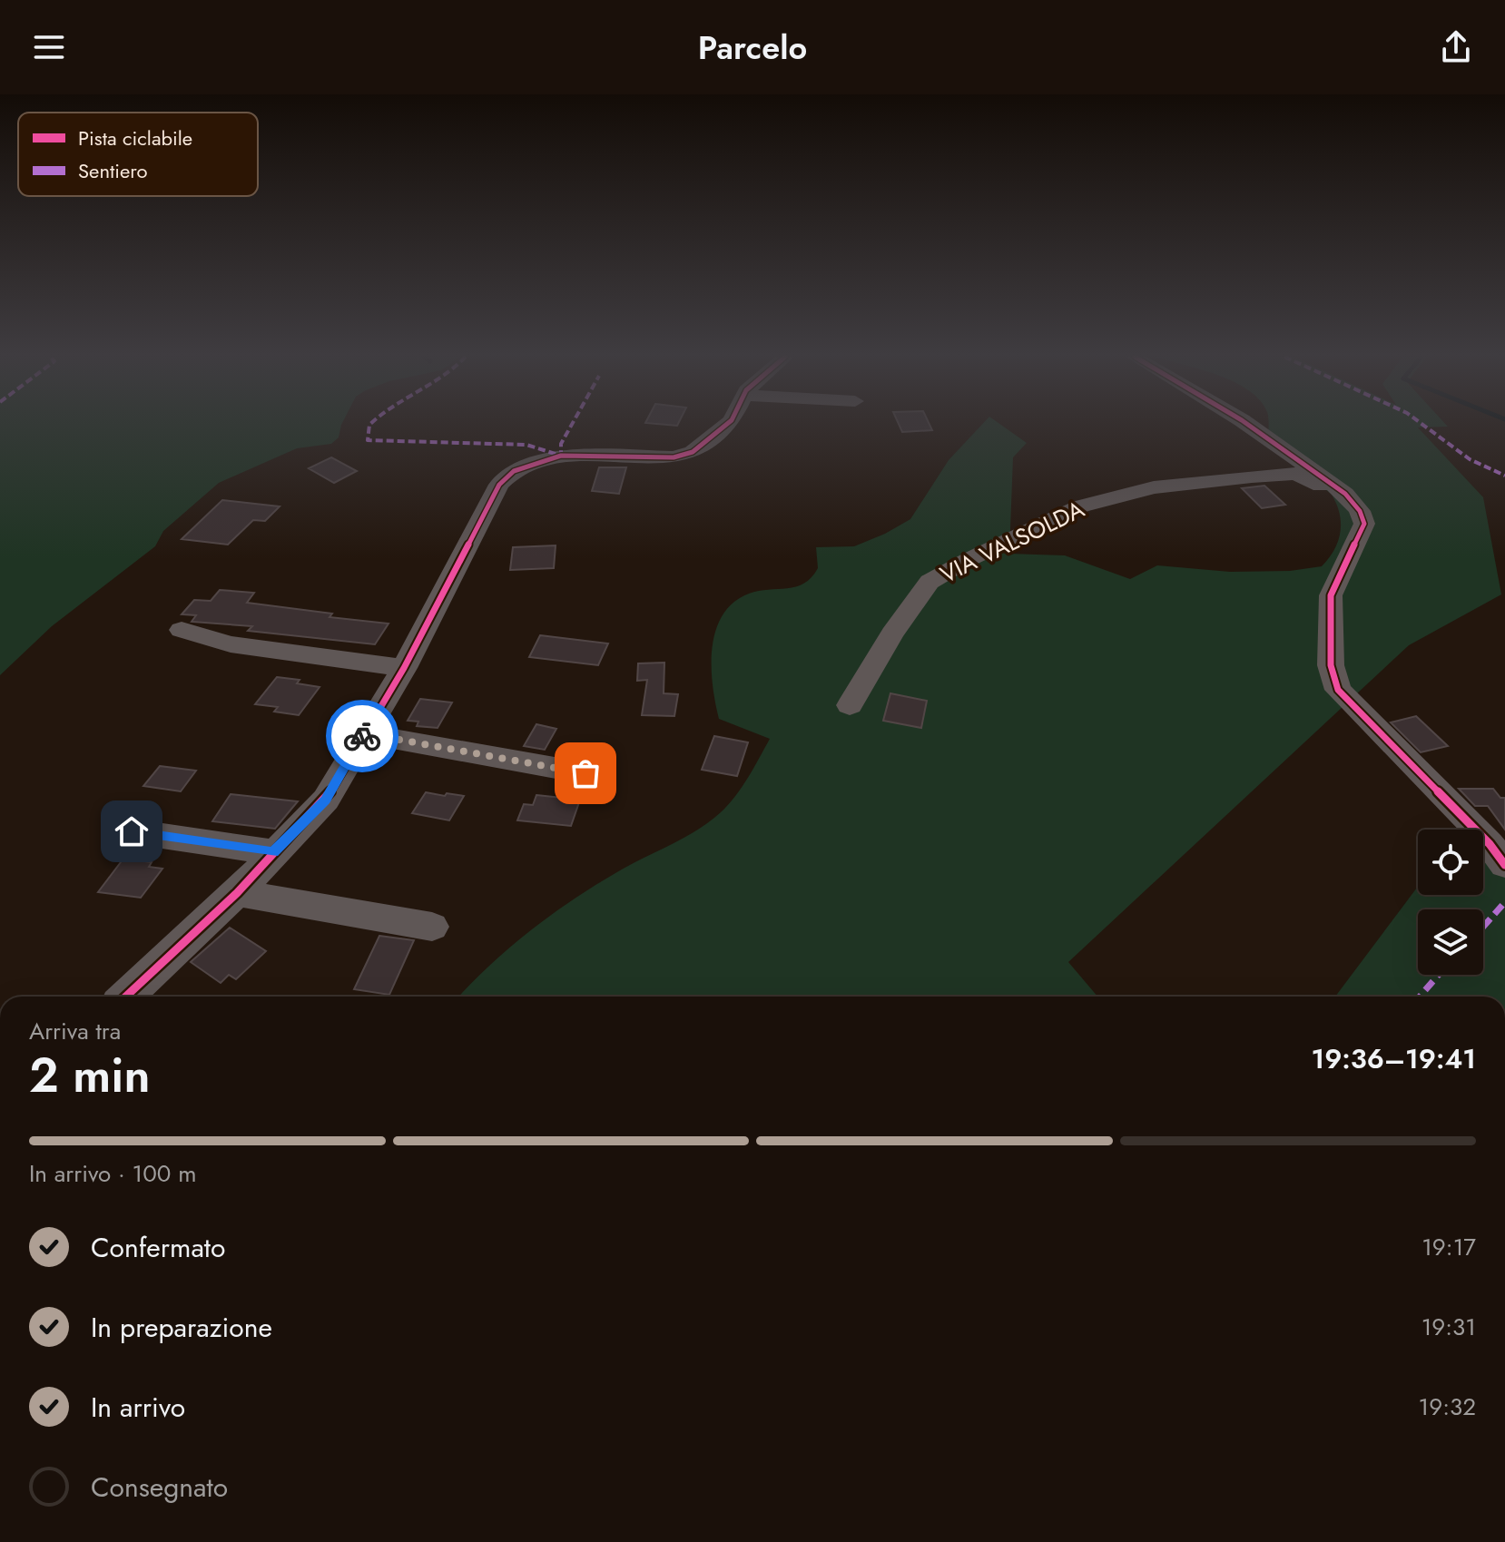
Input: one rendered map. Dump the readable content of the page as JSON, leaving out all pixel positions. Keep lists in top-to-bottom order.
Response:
{
  "streets": {
    "street": ["VIA VALSOLDA"]
  },
  "legend": ["Pista ciclabile", "Sentiero"],
  "page": {
    "header": "Parcelo",
    "heading": ["2 min", "Arriva tra", "19:36–19:41"],
    "bar": "In arrivo · 100 m",
    "list": [
      ["Confermato", "19:17"],
      ["In preparazione", "19:31"],
      ["In arrivo", "19:32"],
      "Consegnato"
    ]
  }
}
